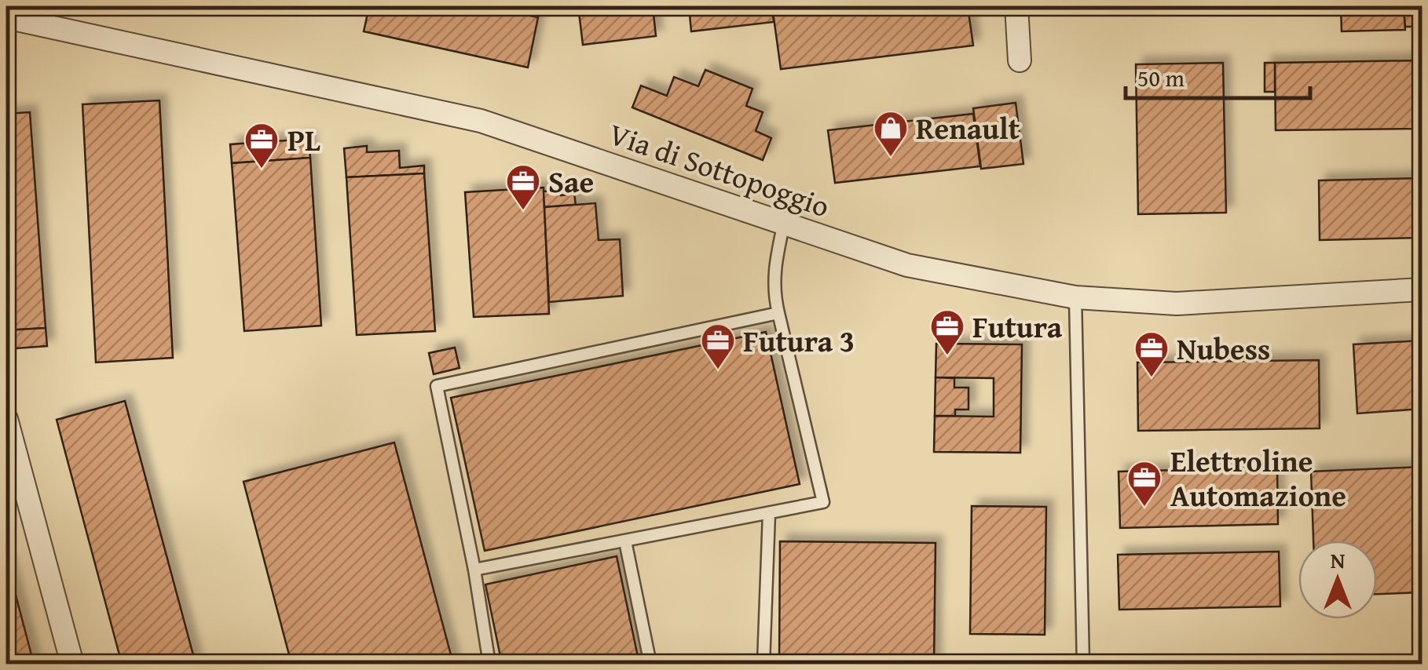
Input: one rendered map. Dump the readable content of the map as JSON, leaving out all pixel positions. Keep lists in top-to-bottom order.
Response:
{
  "streets": {
    "street": ["Via di Sottopoggio"]
  },
  "places": {
    "shop": ["Renault"],
    "office": [
      "PL",
      "Sae",
      "Futura",
      "Futura 3",
      "Nubess",
      "Elettroline Automazione"
    ]
  },
  "scale_bar": "50 m",
  "north": "top"
}
